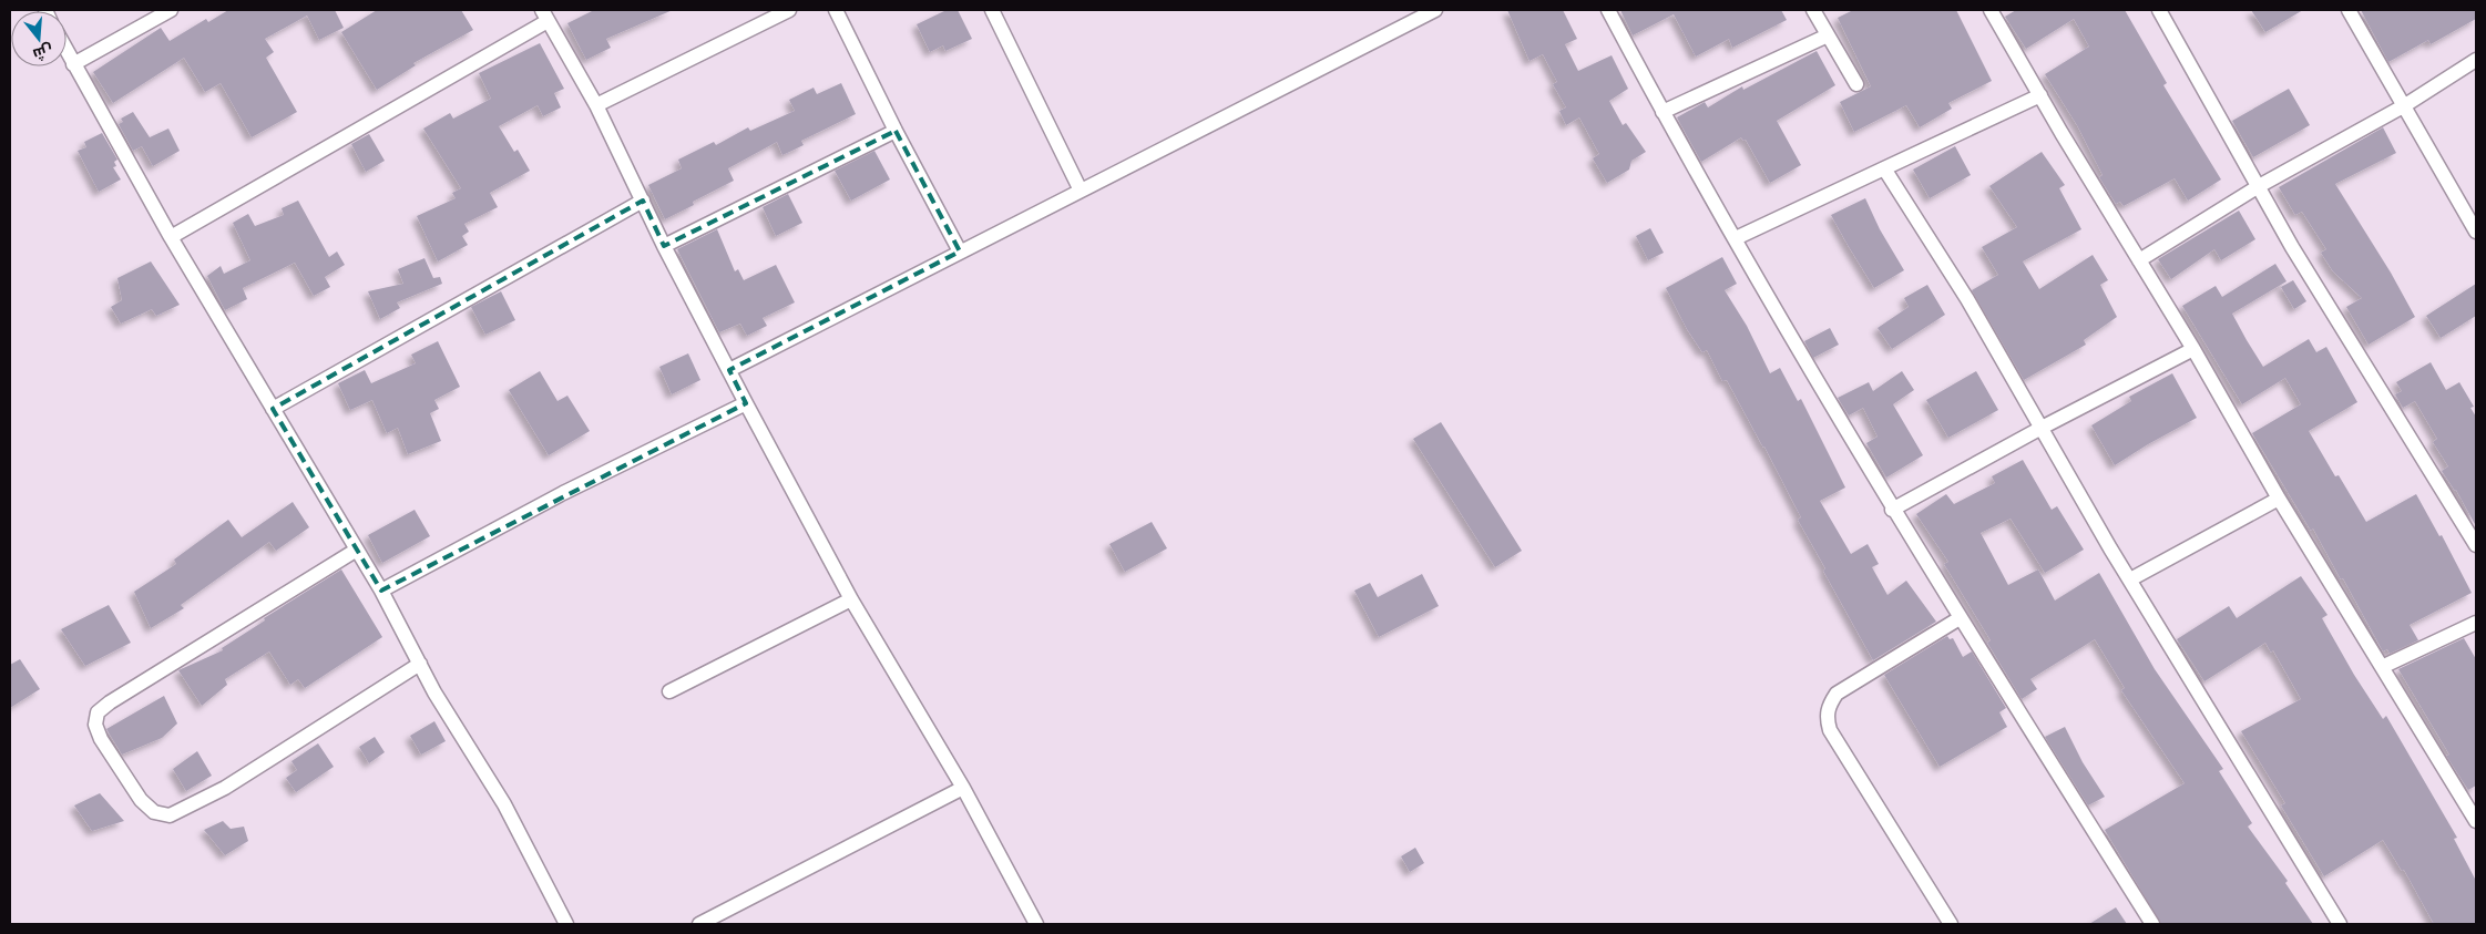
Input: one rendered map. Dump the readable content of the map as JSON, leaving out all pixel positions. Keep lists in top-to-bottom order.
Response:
{
  "north": "bottom"
}
